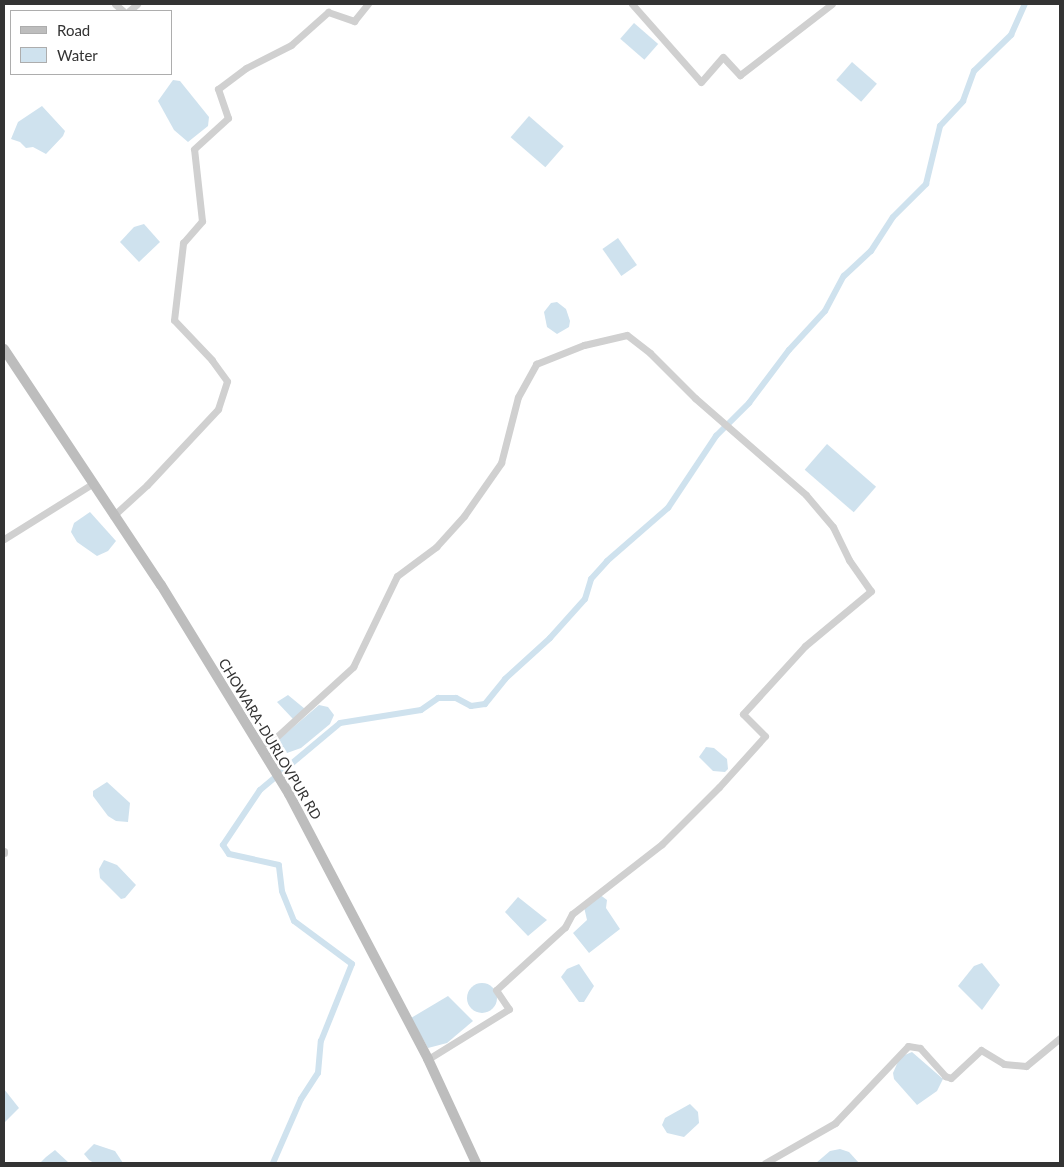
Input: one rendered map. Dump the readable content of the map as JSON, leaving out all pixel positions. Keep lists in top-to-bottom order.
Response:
{
  "streets": {
    "street": ["CHOWARA-DURLOVPUR RD"]
  },
  "legend": ["Road", "Water"]
}
